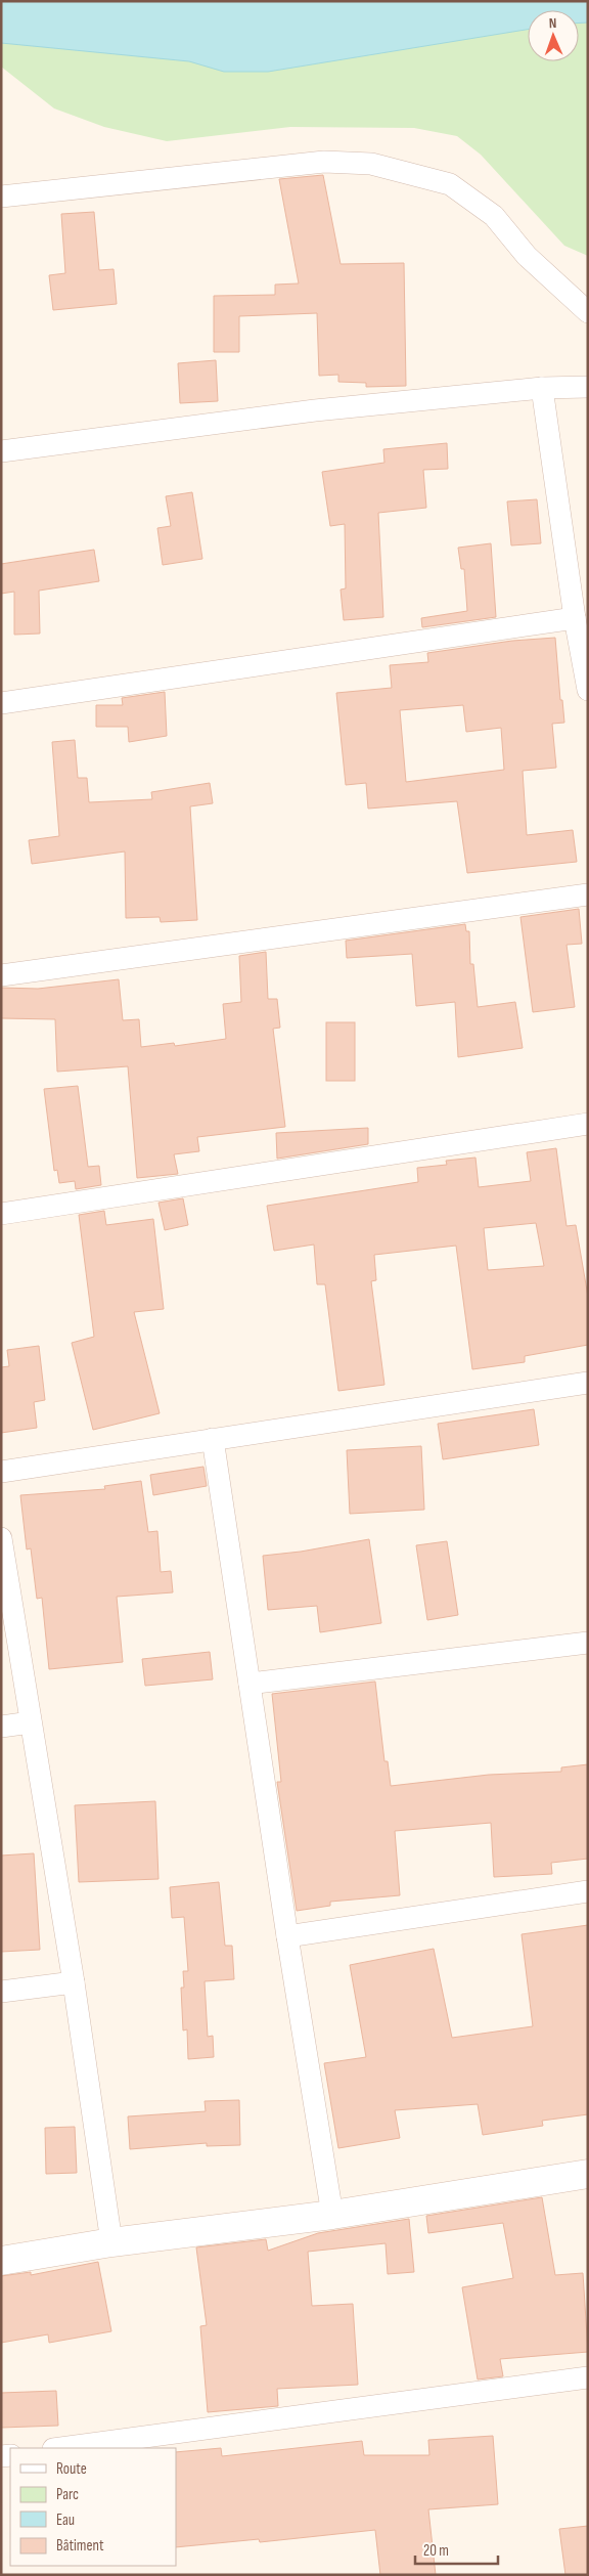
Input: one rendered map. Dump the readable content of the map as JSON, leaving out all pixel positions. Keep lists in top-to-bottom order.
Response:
{
  "legend": [
    "Route",
    "Parc",
    "Eau",
    "Bâtiment"
  ],
  "scale_bar": "20 m",
  "north": "top"
}
